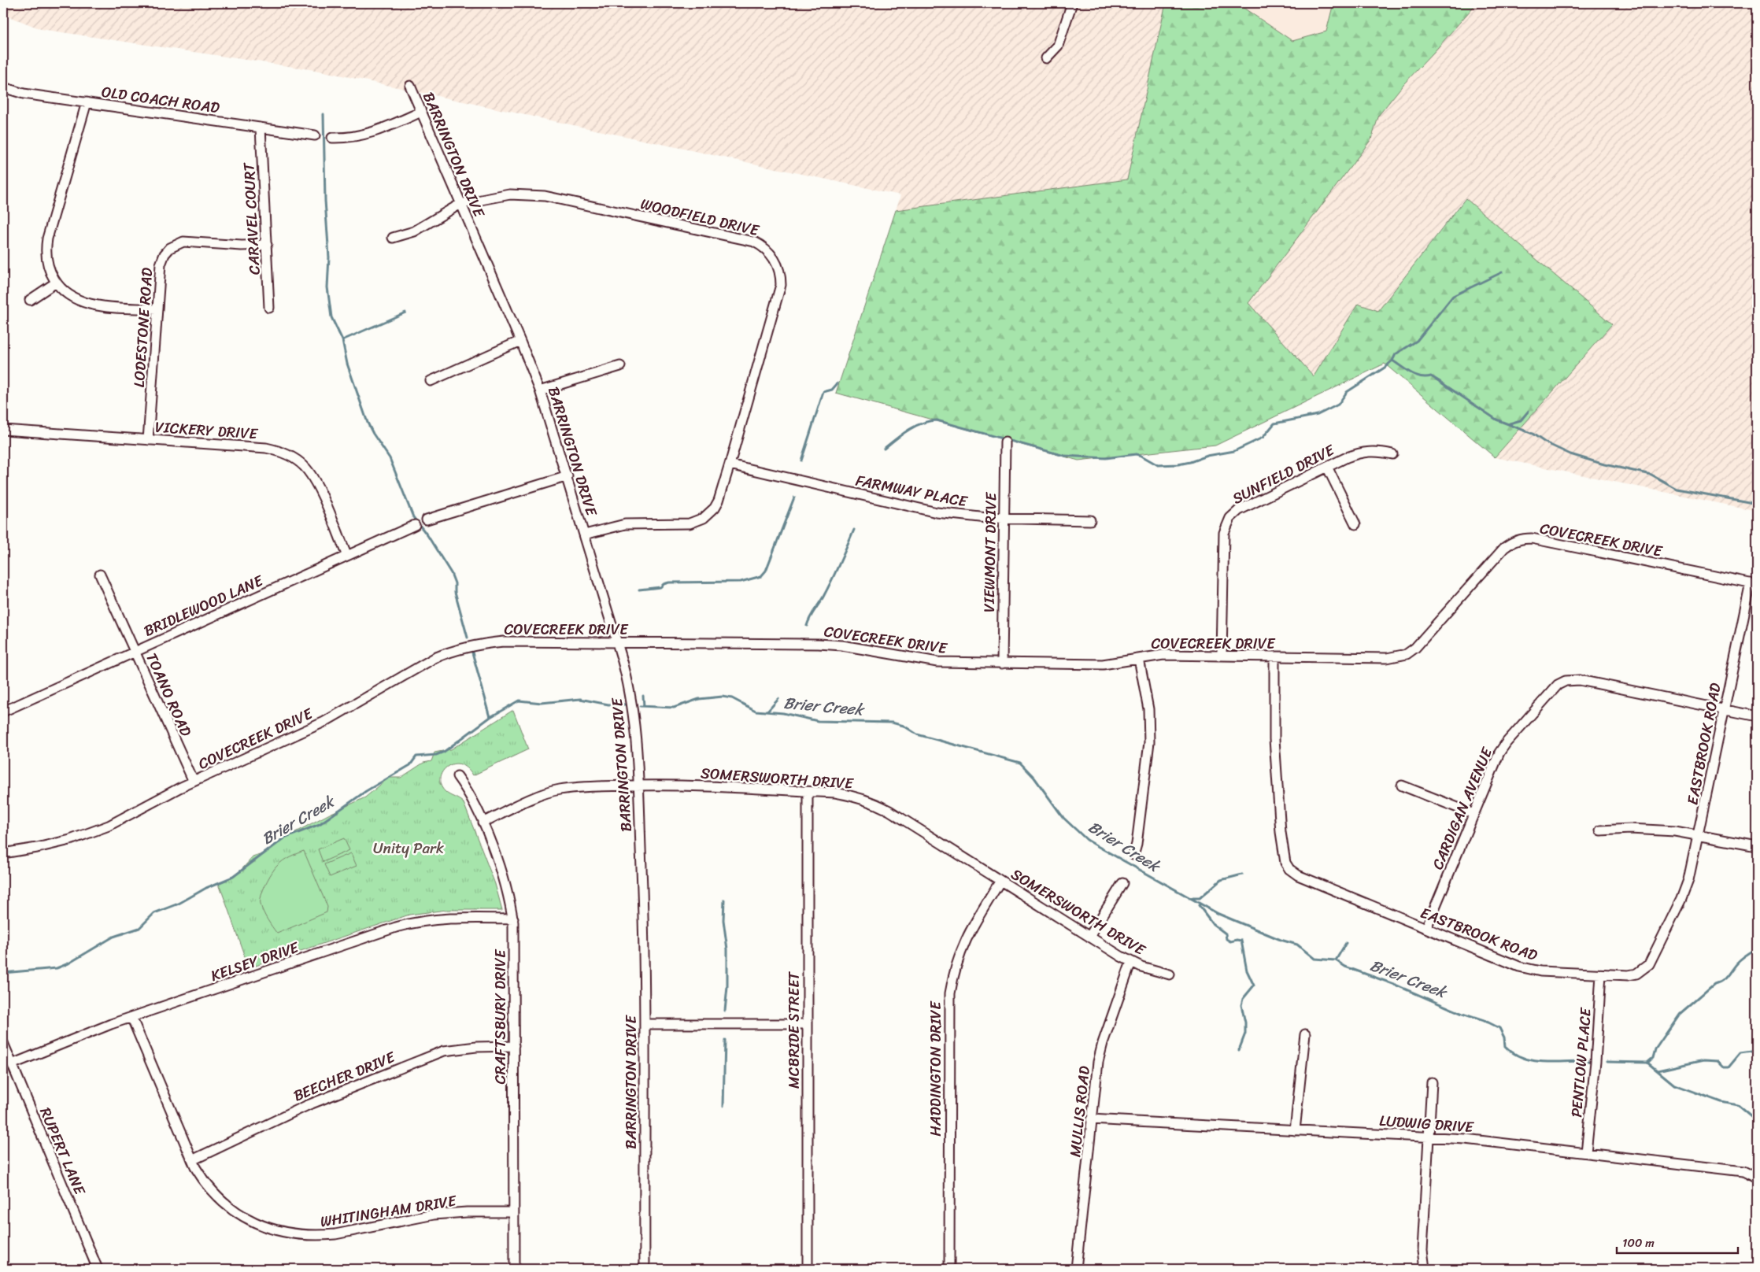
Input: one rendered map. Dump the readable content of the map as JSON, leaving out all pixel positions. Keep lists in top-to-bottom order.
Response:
{
  "streets": {
    "street": [
      "OLD COACH ROAD",
      "BARRINGTON DRIVE",
      "WOODFIELD DRIVE",
      "CARAVEL COURT",
      "LODESTONE ROAD",
      "VICKERY DRIVE",
      "SUNFIELD DRIVE",
      "FARMWAY PLACE",
      "COVECREEK DRIVE",
      "VIEWMONT DRIVE",
      "BRIDLEWOOD LANE",
      "TOANO ROAD",
      "EASTBROOK ROAD",
      "SOMERSWORTH DRIVE",
      "CARDIGAN AVENUE",
      "KELSEY DRIVE",
      "CRAFTSBURY DRIVE",
      "MCBRIDE STREET",
      "PENTLOW PLACE",
      "HADDINGTON DRIVE",
      "BEECHER DRIVE",
      "MULLIS ROAD",
      "LUDWIG DRIVE",
      "RUPERT LANE",
      "WHITINGHAM DRIVE"
    ]
  },
  "crossings": [
    ["OLD COACH ROAD", "CARAVEL COURT"],
    ["BARRINGTON DRIVE", "WOODFIELD DRIVE"],
    ["BARRINGTON DRIVE", "COVECREEK DRIVE"],
    ["BARRINGTON DRIVE", "SOMERSWORTH DRIVE"],
    ["WOODFIELD DRIVE", "FARMWAY PLACE"],
    ["CARAVEL COURT", "LODESTONE ROAD"],
    ["LODESTONE ROAD", "VICKERY DRIVE"],
    ["VICKERY DRIVE", "BRIDLEWOOD LANE"],
    ["SUNFIELD DRIVE", "COVECREEK DRIVE"],
    ["FARMWAY PLACE", "VIEWMONT DRIVE"],
    ["COVECREEK DRIVE", "VIEWMONT DRIVE"],
    ["COVECREEK DRIVE", "TOANO ROAD"],
    ["COVECREEK DRIVE", "EASTBROOK ROAD"],
    ["BRIDLEWOOD LANE", "TOANO ROAD"],
    ["EASTBROOK ROAD", "CARDIGAN AVENUE"],
    ["EASTBROOK ROAD", "PENTLOW PLACE"],
    ["SOMERSWORTH DRIVE", "CRAFTSBURY DRIVE"],
    ["SOMERSWORTH DRIVE", "MCBRIDE STREET"],
    ["SOMERSWORTH DRIVE", "HADDINGTON DRIVE"],
    ["SOMERSWORTH DRIVE", "MULLIS ROAD"],
    ["KELSEY DRIVE", "CRAFTSBURY DRIVE"],
    ["KELSEY DRIVE", "RUPERT LANE"],
    ["KELSEY DRIVE", "WHITINGHAM DRIVE"],
    ["CRAFTSBURY DRIVE", "BEECHER DRIVE"],
    ["CRAFTSBURY DRIVE", "WHITINGHAM DRIVE"],
    ["PENTLOW PLACE", "LUDWIG DRIVE"],
    ["BEECHER DRIVE", "WHITINGHAM DRIVE"],
    ["MULLIS ROAD", "LUDWIG DRIVE"]
  ],
  "water": ["Brier Creek"],
  "parks": ["Unity Park"],
  "scale_bar": "100 m"
}
